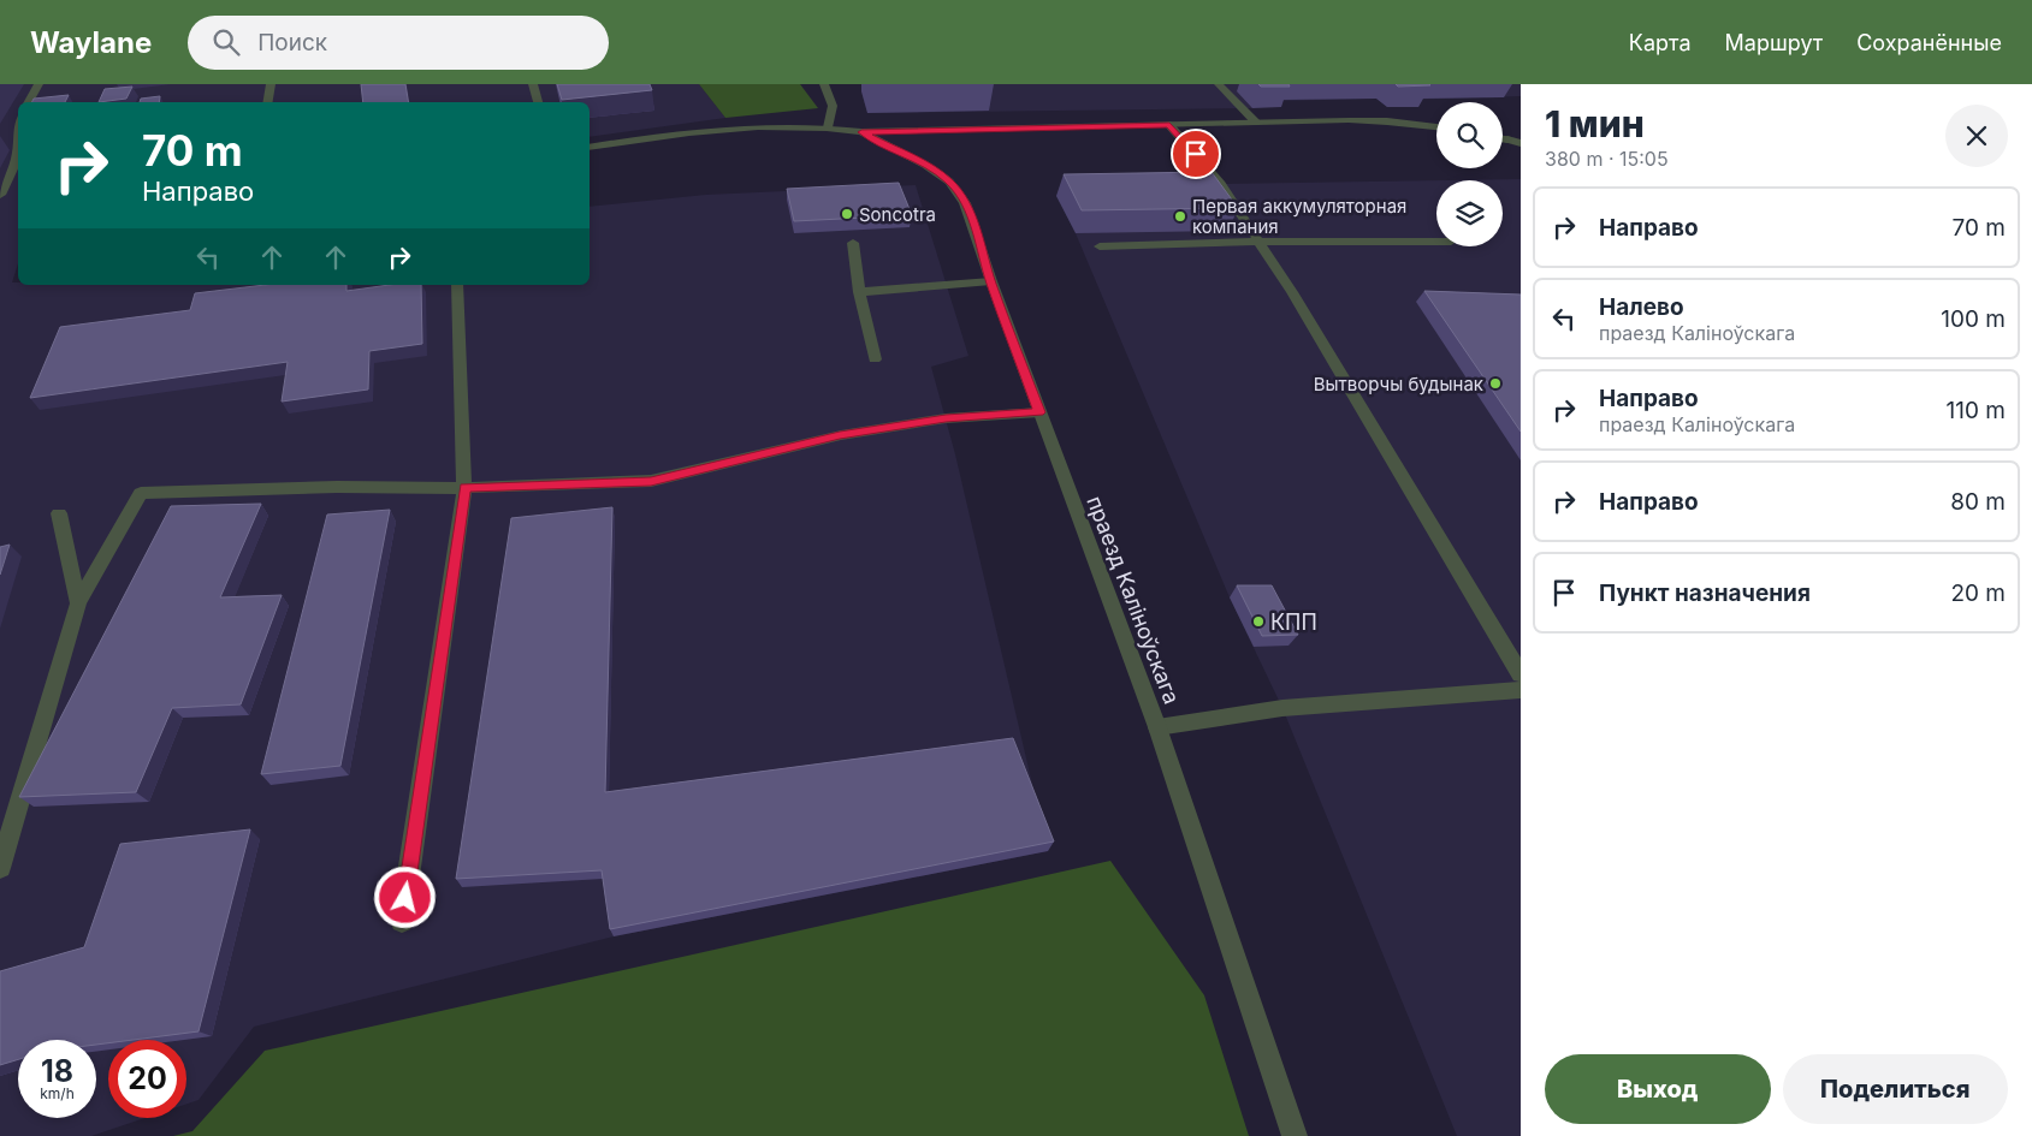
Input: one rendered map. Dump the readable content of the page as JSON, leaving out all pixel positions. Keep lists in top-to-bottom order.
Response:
{
  "streets": {
    "street": ["праезд Каліноўскага"]
  },
  "places": [
    "Soncotra",
    "Первая аккумуляторная компания",
    "Вытворчы будынак",
    "КПП"
  ],
  "page": {
    "header": "Waylane",
    "search": "Поиск",
    "nav": ["Карта", "Маршрут", "Сохранённые"],
    "heading": ["1 мин", "380 m · 15:05"],
    "turn": ["70 m", "Направо"],
    "list": [
      {
        "name": "Направо",
        "value": "70 m"
      },
      {
        "name": "Налево",
        "note": "праезд Каліноўскага",
        "value": "100 m"
      },
      {
        "name": "Направо",
        "note": "праезд Каліноўскага",
        "value": "110 m"
      },
      {
        "name": "Направо",
        "value": "80 m"
      },
      {
        "name": "Пункт назначения",
        "value": "20 m"
      }
    ],
    "speed": "18 km/h",
    "limit": "20",
    "buttons": ["Выход", "Поделиться"]
  }
}
